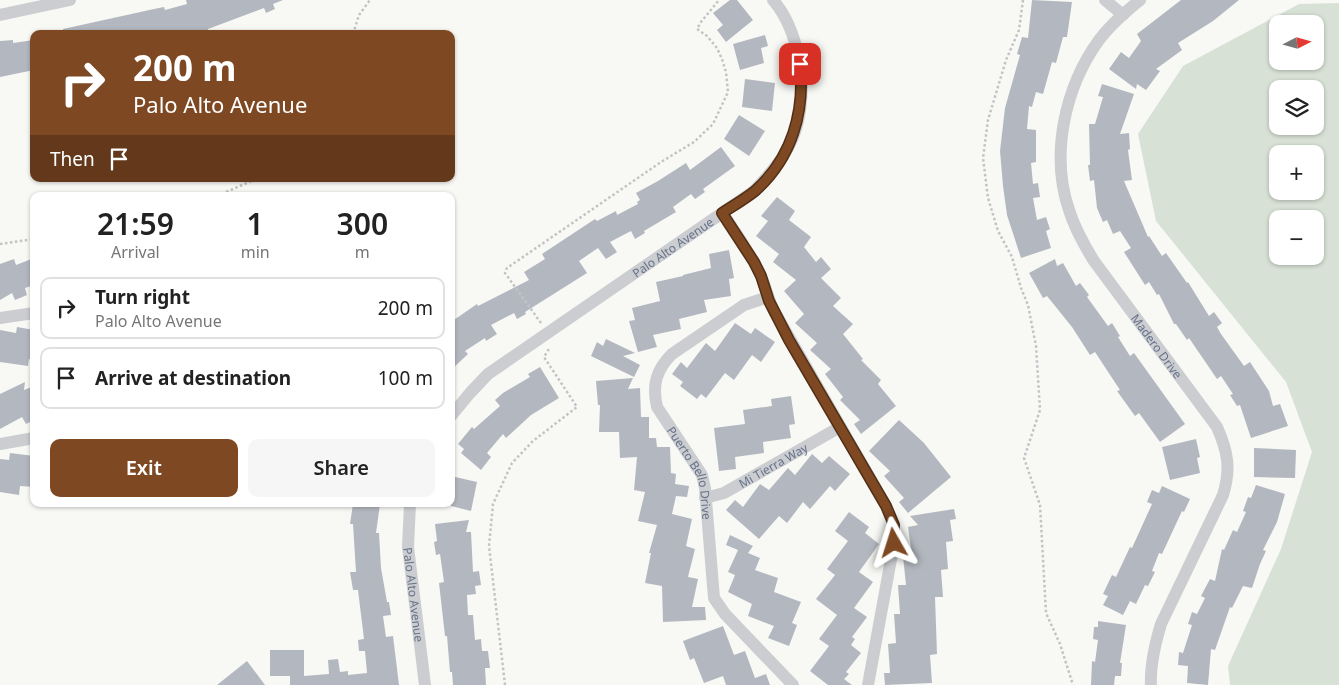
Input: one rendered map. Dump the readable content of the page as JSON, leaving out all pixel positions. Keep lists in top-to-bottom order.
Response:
{
  "streets": {
    "street": [
      "Palo Alto Avenue",
      "Madero Drive",
      "Mi Tierra Way",
      "Puerto Bello Drive"
    ]
  },
  "crossings": [
    ["Mi Tierra Way", "Puerto Bello Drive"]
  ],
  "north": "right",
  "page": {
    "map_buttons": ["+", "−"],
    "turn": ["200 m", "Palo Alto Avenue"],
    "then": "Then",
    "eta": [
      "21:59",
      "Arrival",
      "1",
      "min",
      "300",
      "m"
    ],
    "list": [
      {
        "name": "Turn right",
        "note": "Palo Alto Avenue",
        "value": "200 m"
      },
      {
        "name": "Arrive at destination",
        "value": "100 m"
      }
    ],
    "buttons": ["Exit", "Share"]
  }
}
